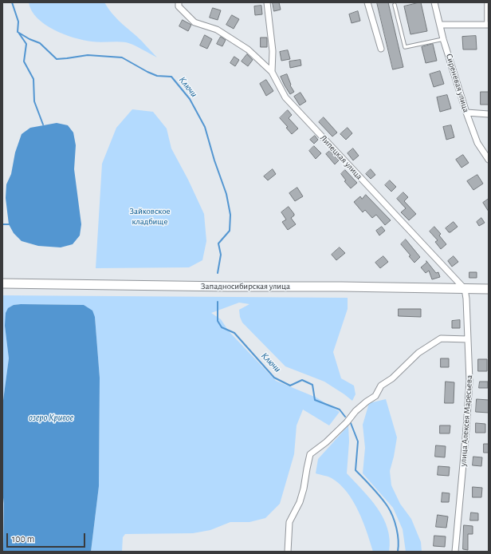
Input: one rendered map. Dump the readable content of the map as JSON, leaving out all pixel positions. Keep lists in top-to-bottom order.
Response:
{
  "streets": {
    "main road": ["Западносибирская улица"],
    "street": ["Сиреневая улица", "Липецкая улица", "улица Алексея Маресьева"]
  },
  "crossings": [
    ["Липецкая улица", "Западносибирская улица"],
    ["Липецкая улица", "улица Алексея Маресьева"],
    ["Западносибирская улица", "улица Алексея Маресьева"]
  ],
  "water": ["Ключи", "озеро Кривое"],
  "parks": ["Зайковское кладбище"],
  "scale_bar": "100 m"
}
